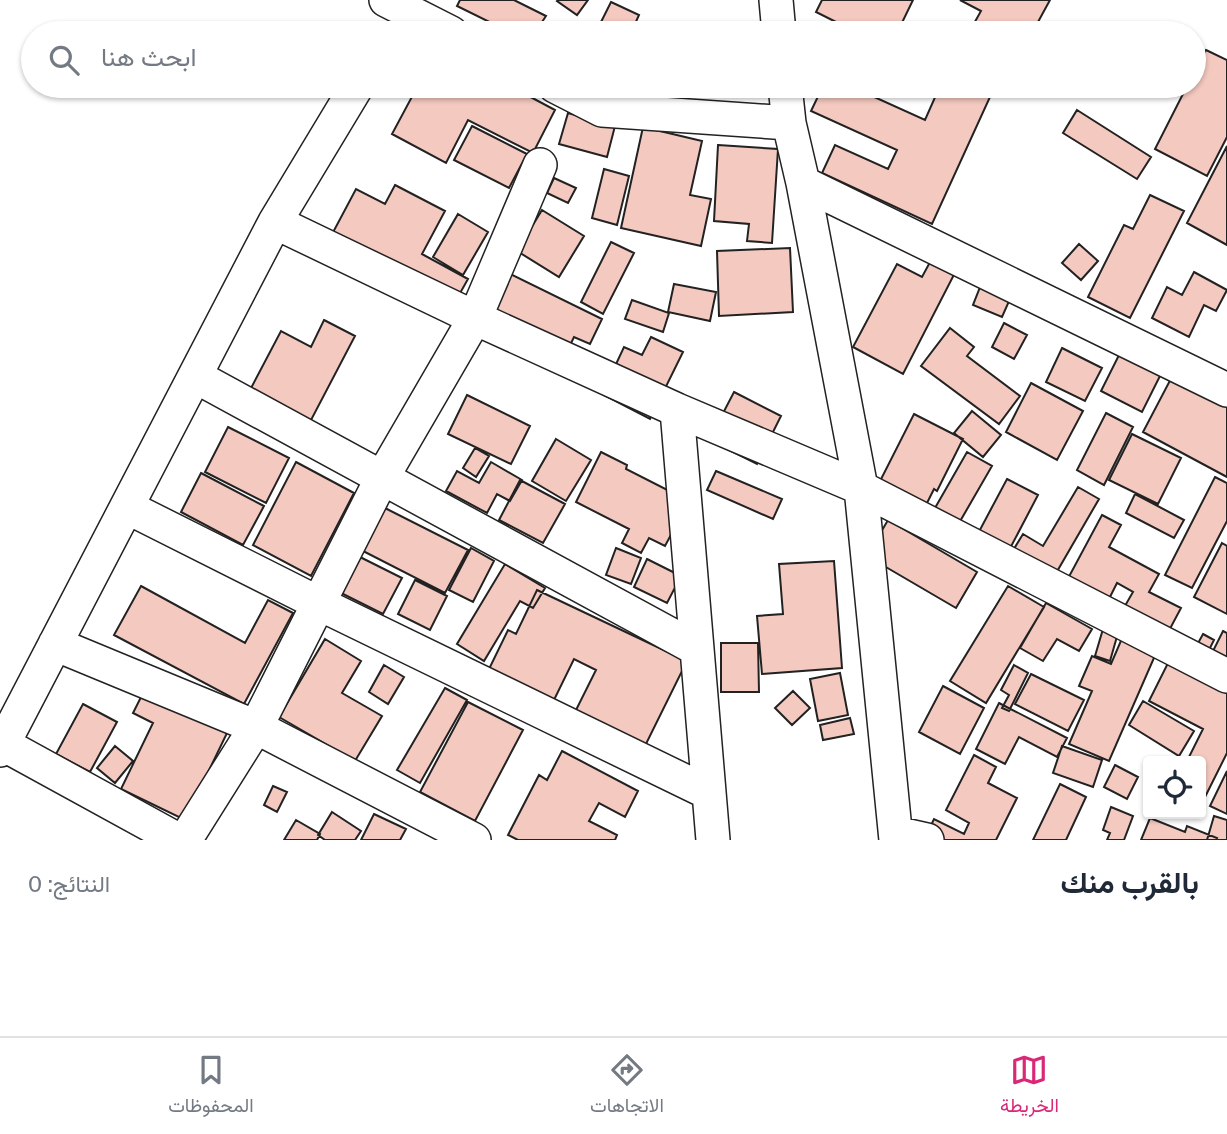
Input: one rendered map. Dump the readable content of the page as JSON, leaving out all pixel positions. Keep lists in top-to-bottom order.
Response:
{
  "page": {
    "search": "ابحث هنا",
    "heading": ["بالقرب منك", "النتائج: 0"],
    "nav": ["الخريطة", "الاتجاهات", "المحفوظات"]
  }
}
